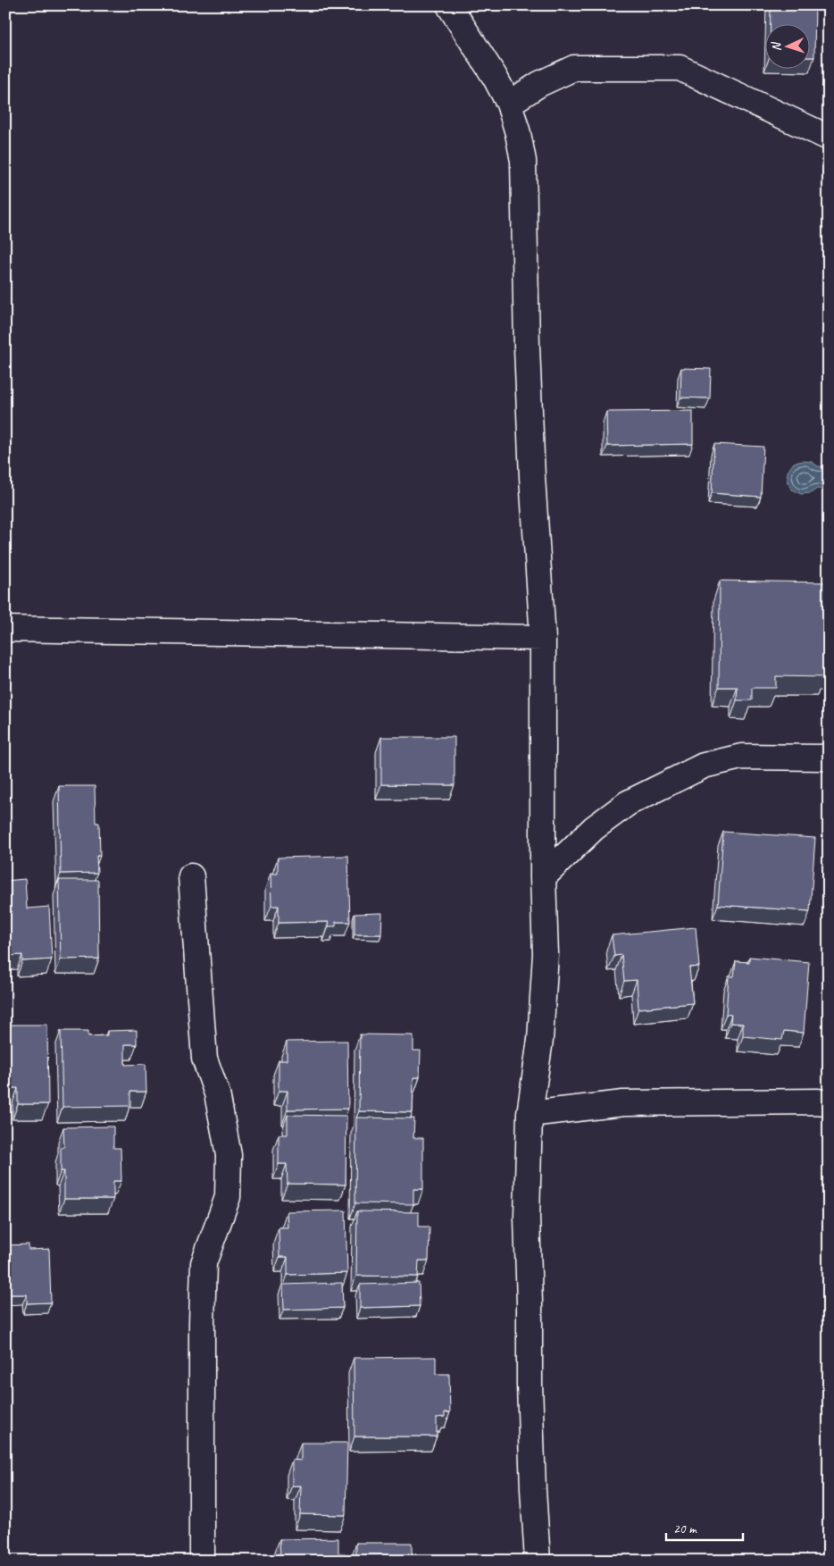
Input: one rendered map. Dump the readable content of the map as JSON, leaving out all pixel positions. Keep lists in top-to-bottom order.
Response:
{
  "scale_bar": "20 m",
  "north": "left"
}
